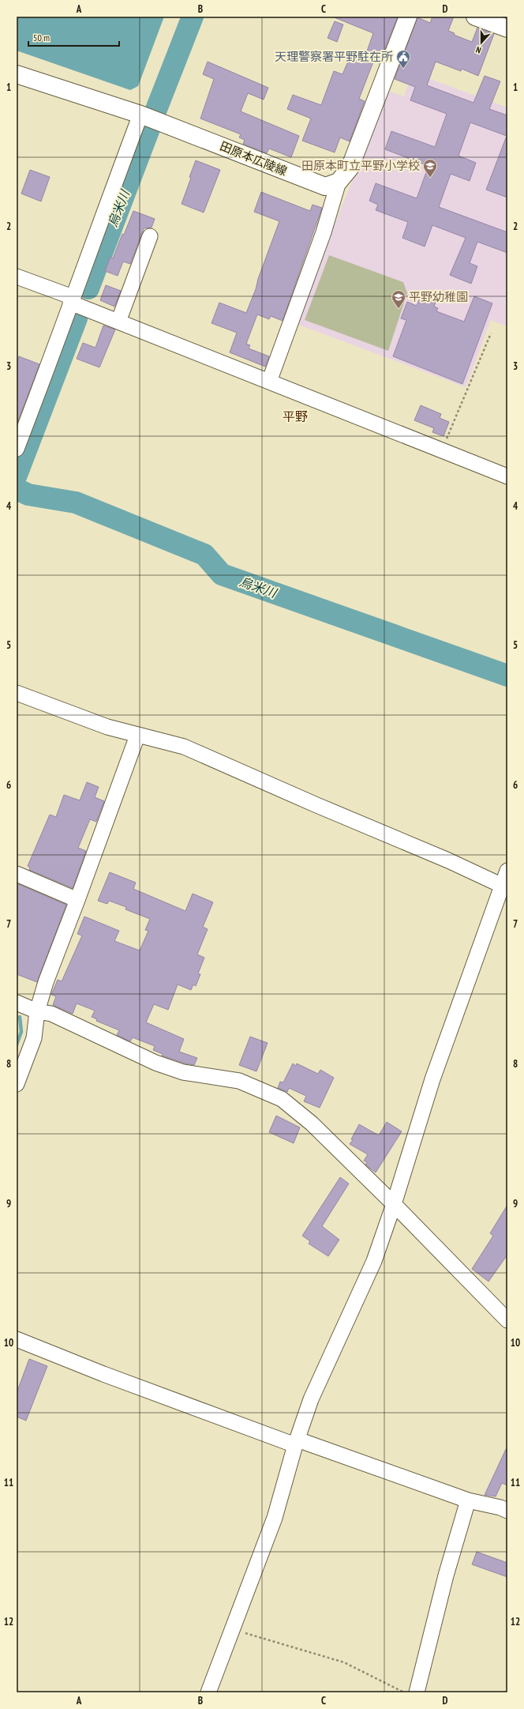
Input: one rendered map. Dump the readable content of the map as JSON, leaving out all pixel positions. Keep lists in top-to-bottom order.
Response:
{
  "streets": {
    "main road": ["田原本広陵線"]
  },
  "districts": ["平野"],
  "water": ["烏米川"],
  "places": {
    "public building": ["天理警察署平野駐在所"],
    "school or university": ["田原本町立平野小学校", "平野幼稚園"]
  },
  "scale_bar": "50 m",
  "north": "bottom",
  "grid": {
    "columns": [
      "A",
      "B",
      "C",
      "D"
    ],
    "rows": [
      "1",
      "2",
      "3",
      "4",
      "5",
      "6",
      "7",
      "8",
      "9",
      "10",
      "11",
      "12"
    ]
  }
}
